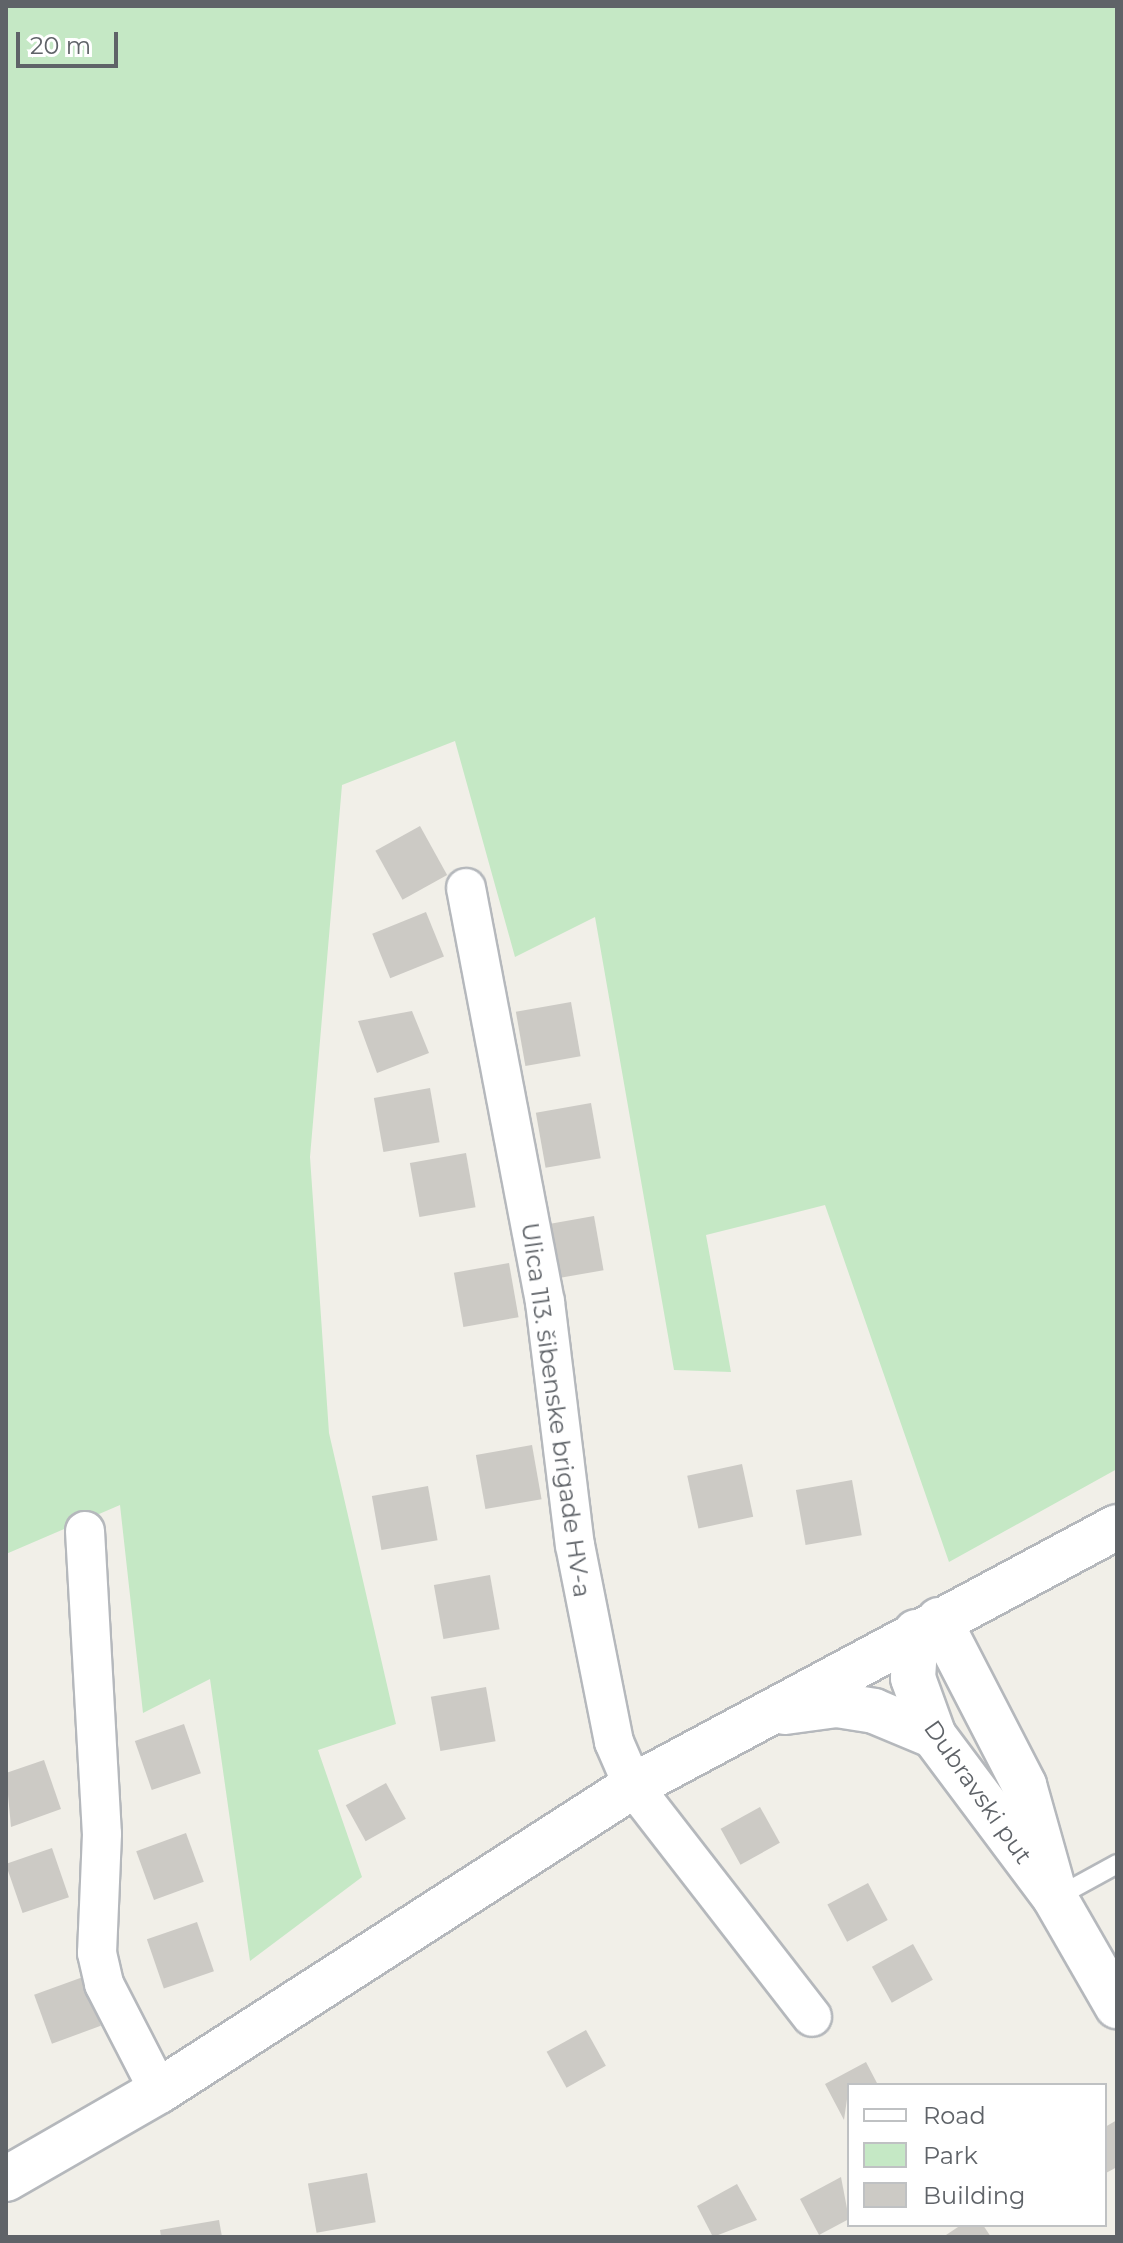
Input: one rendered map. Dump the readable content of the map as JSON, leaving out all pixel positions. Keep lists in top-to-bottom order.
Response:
{
  "streets": {
    "main road": ["Dubravski put"],
    "street": ["Ulica 113. šibenske brigade HV-a"]
  },
  "legend": ["Road", "Park", "Building"],
  "scale_bar": "20 m"
}
